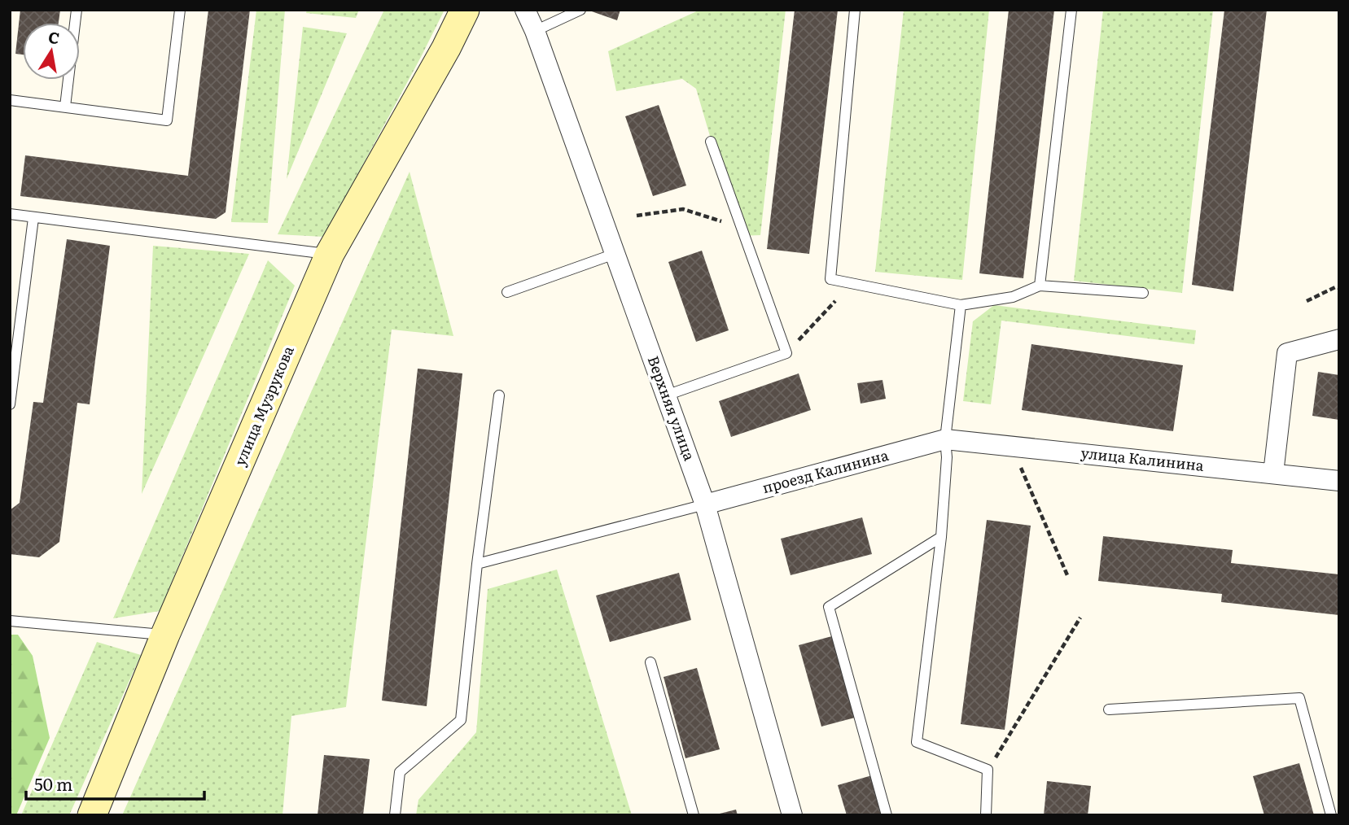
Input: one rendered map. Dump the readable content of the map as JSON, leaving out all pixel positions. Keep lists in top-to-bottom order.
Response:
{
  "streets": {
    "street": [
      "улица Музрукова",
      "Верхняя улица",
      "улица Калинина",
      "проезд Калинина"
    ]
  },
  "crossings": [
    ["Верхняя улица", "проезд Калинина"],
    ["улица Калинина", "проезд Калинина"]
  ],
  "scale_bar": "50 m",
  "north": "top"
}
